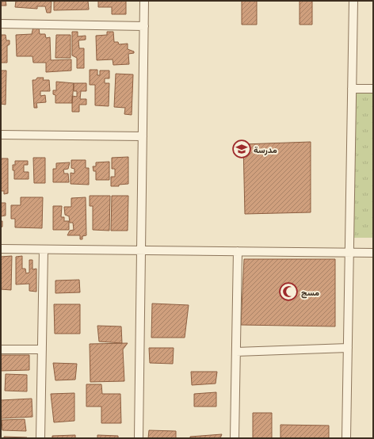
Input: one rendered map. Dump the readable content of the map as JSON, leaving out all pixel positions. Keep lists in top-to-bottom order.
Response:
{
  "places": {
    "school or university": ["مدرسة"],
    "mosque": ["مسج"]
  }
}
